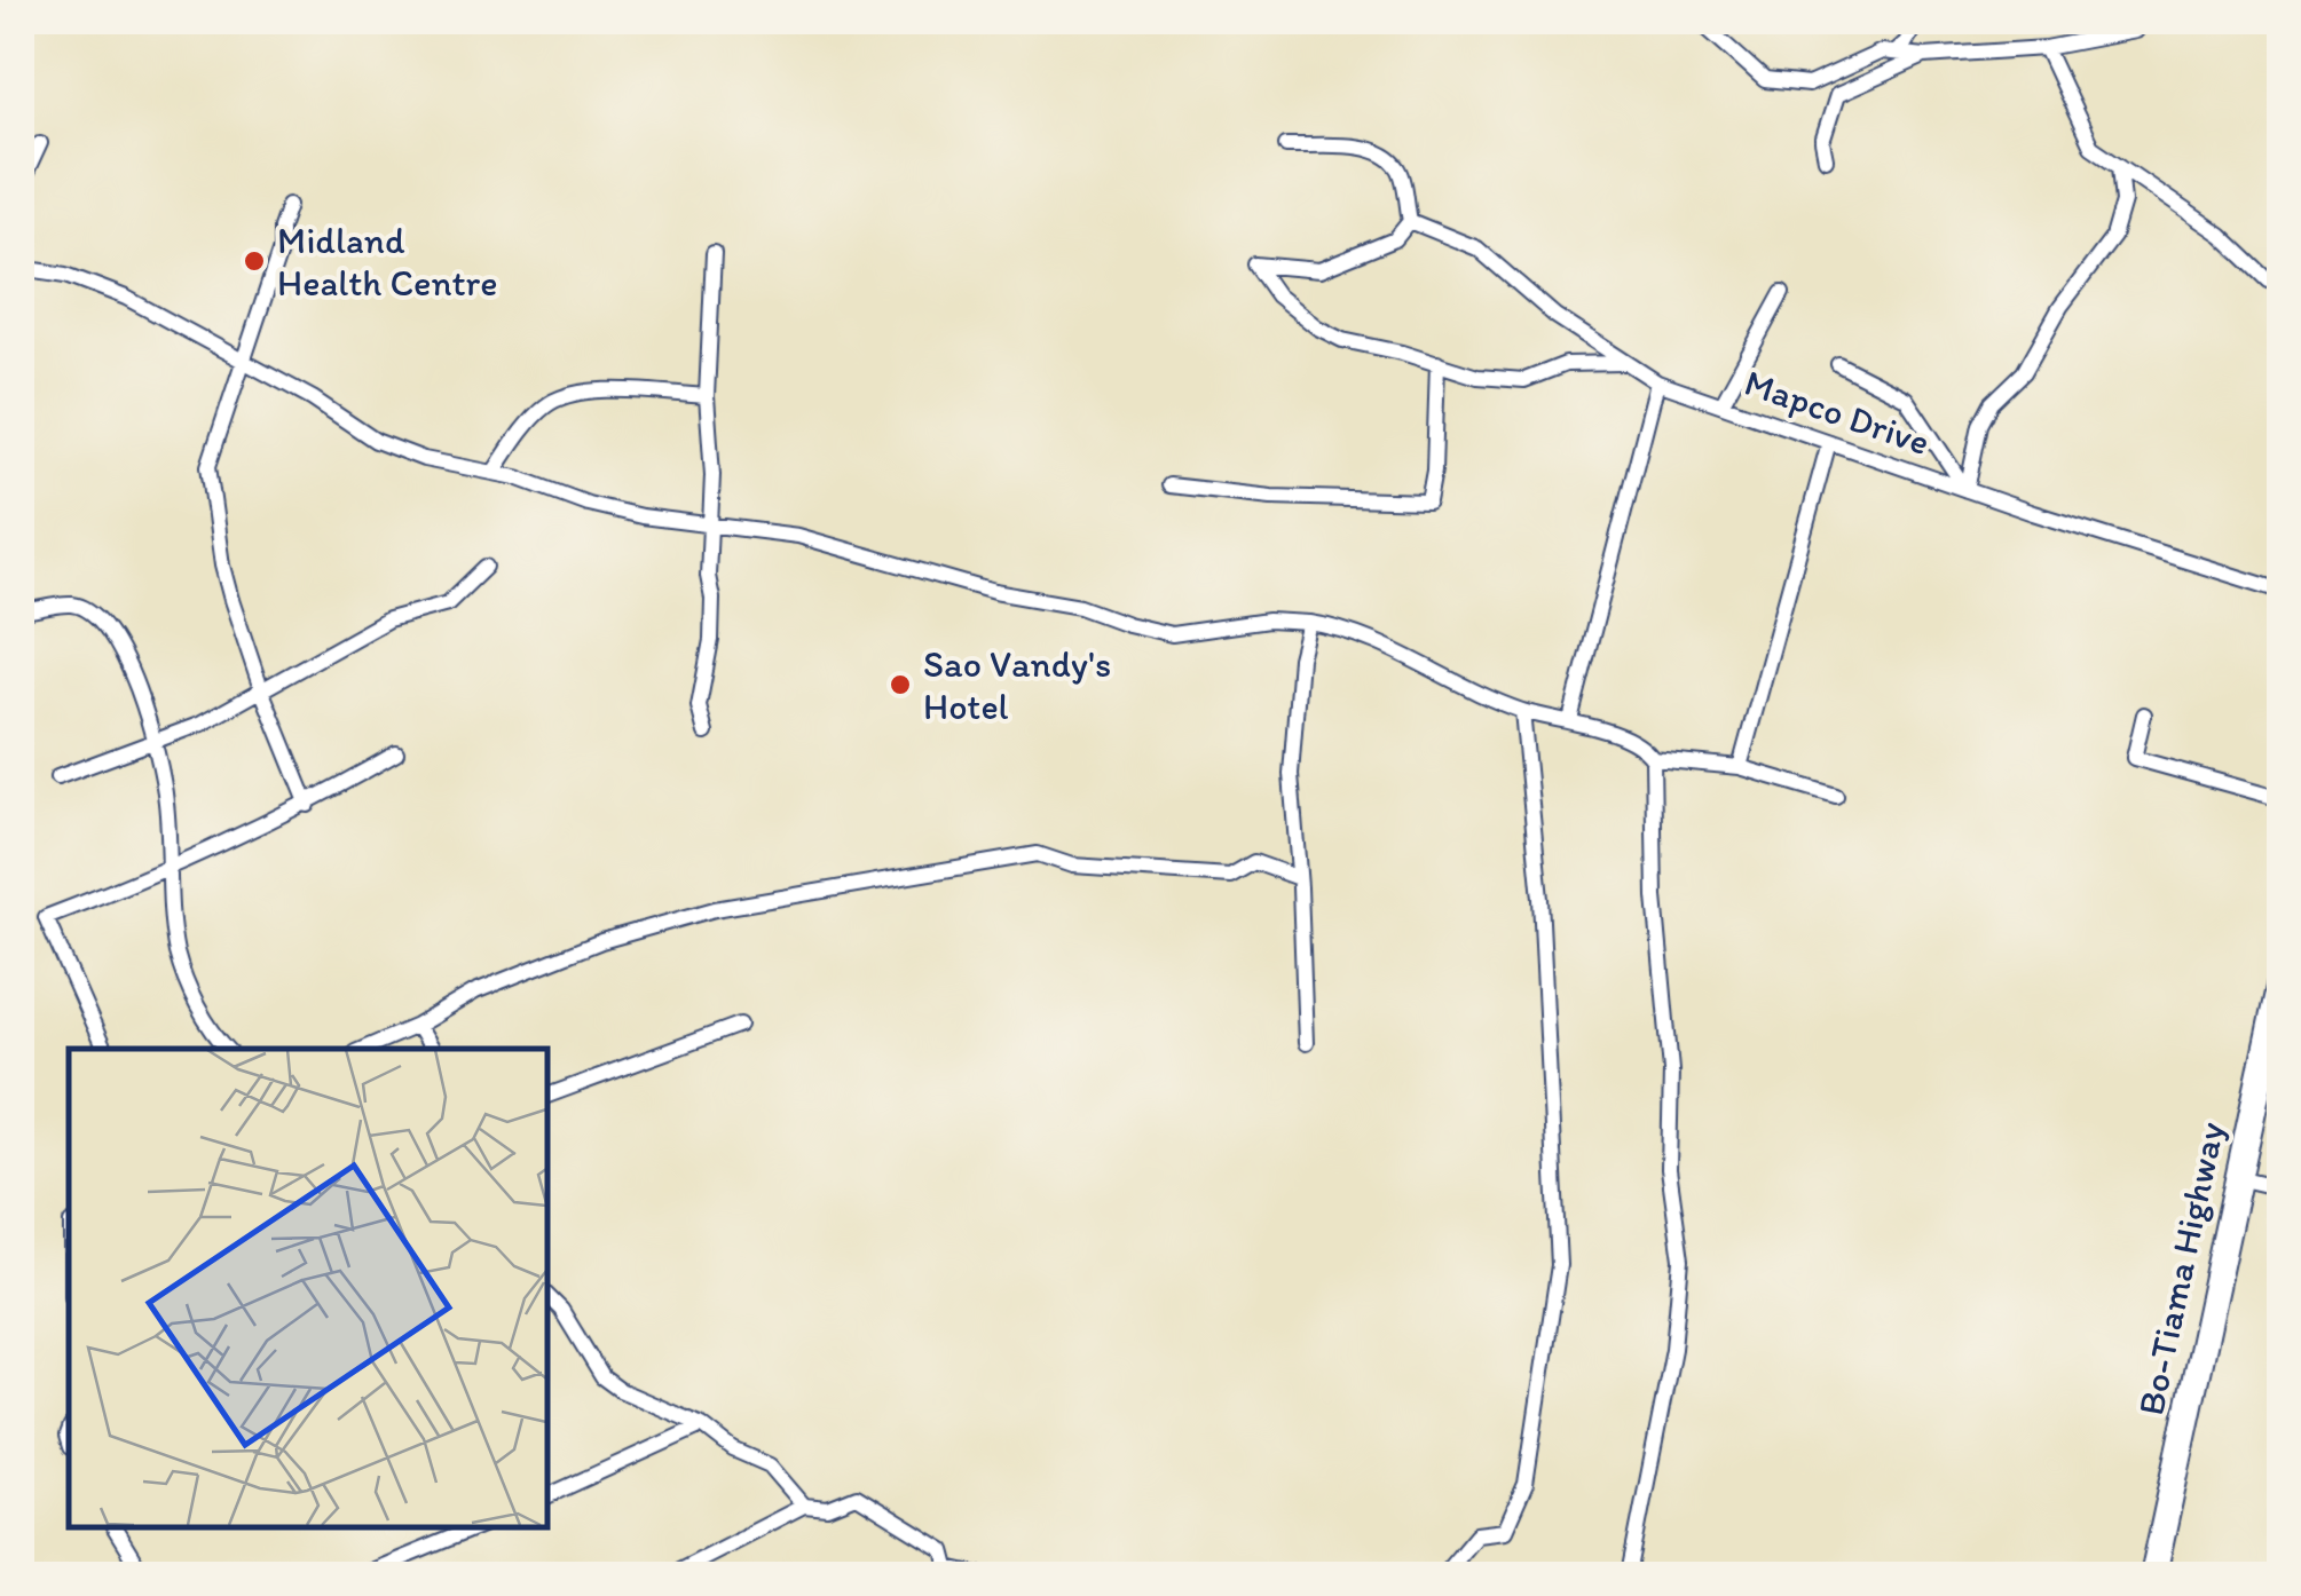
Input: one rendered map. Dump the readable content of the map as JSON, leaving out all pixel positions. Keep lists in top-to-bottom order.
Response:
{
  "streets": {
    "highway": ["Bo-Tiama Highway"],
    "street": ["Mapco Drive"]
  },
  "places": ["Midland Health Centre", "Sao Vandy's Hotel"]
}
